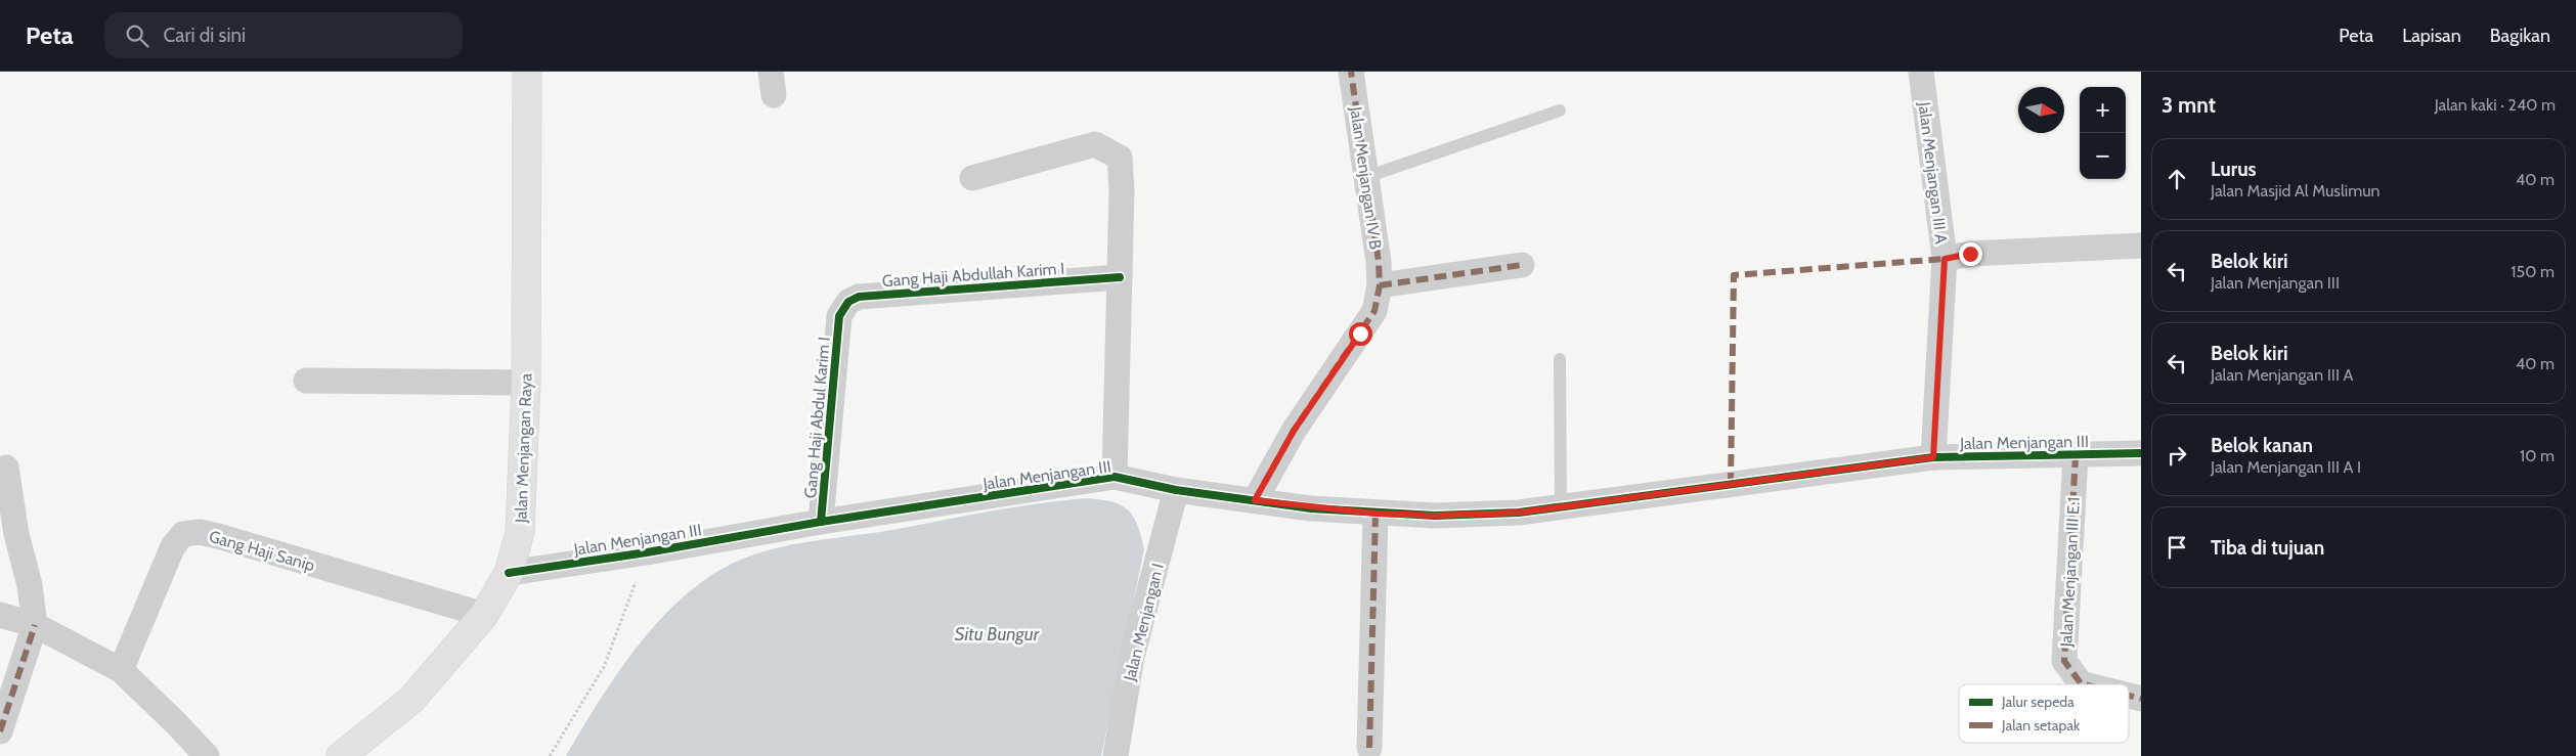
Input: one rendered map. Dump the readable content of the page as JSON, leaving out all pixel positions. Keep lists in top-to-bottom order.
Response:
{
  "streets": {
    "main road": ["Jalan Menjangan Raya"],
    "street": [
      "Jalan Menjangan III A",
      "Jalan Menjangan IV B",
      "Gang Haji Abdullah Karim I",
      "Gang Haji Abdul Karim I",
      "Jalan Menjangan III",
      "Gang Haji Sanip",
      "Jalan Menjangan III E.1",
      "Jalan Menjangan I"
    ]
  },
  "crossings": [
    ["Jalan Menjangan III A", "Jalan Menjangan III"],
    ["Jalan Menjangan IV B", "Jalan Menjangan III"],
    ["Gang Haji Abdullah Karim I", "Gang Haji Abdul Karim I"],
    ["Gang Haji Abdul Karim I", "Jalan Menjangan III"],
    ["Jalan Menjangan III", "Jalan Menjangan Raya"],
    ["Jalan Menjangan III", "Jalan Menjangan III E.1"],
    ["Jalan Menjangan III", "Jalan Menjangan I"],
    ["Jalan Menjangan Raya", "Gang Haji Sanip"]
  ],
  "water": ["Situ Bungur"],
  "legend": ["Jalur sepeda", "Jalan setapak"],
  "north": "right",
  "page": {
    "header": "Peta",
    "search": "Cari di sini",
    "nav": ["Peta", "Lapisan", "Bagikan"],
    "heading": ["3 mnt", "Jalan kaki · 240 m"],
    "map_buttons": ["+", "−"],
    "list": [
      ["Lurus", "Jalan Masjid Al Muslimun", "40 m"],
      ["Belok kiri", "Jalan Menjangan III", "150 m"],
      ["Belok kiri", "Jalan Menjangan III A", "40 m"],
      ["Belok kanan", "Jalan Menjangan III A I", "10 m"],
      "Tiba di tujuan"
    ]
  }
}
